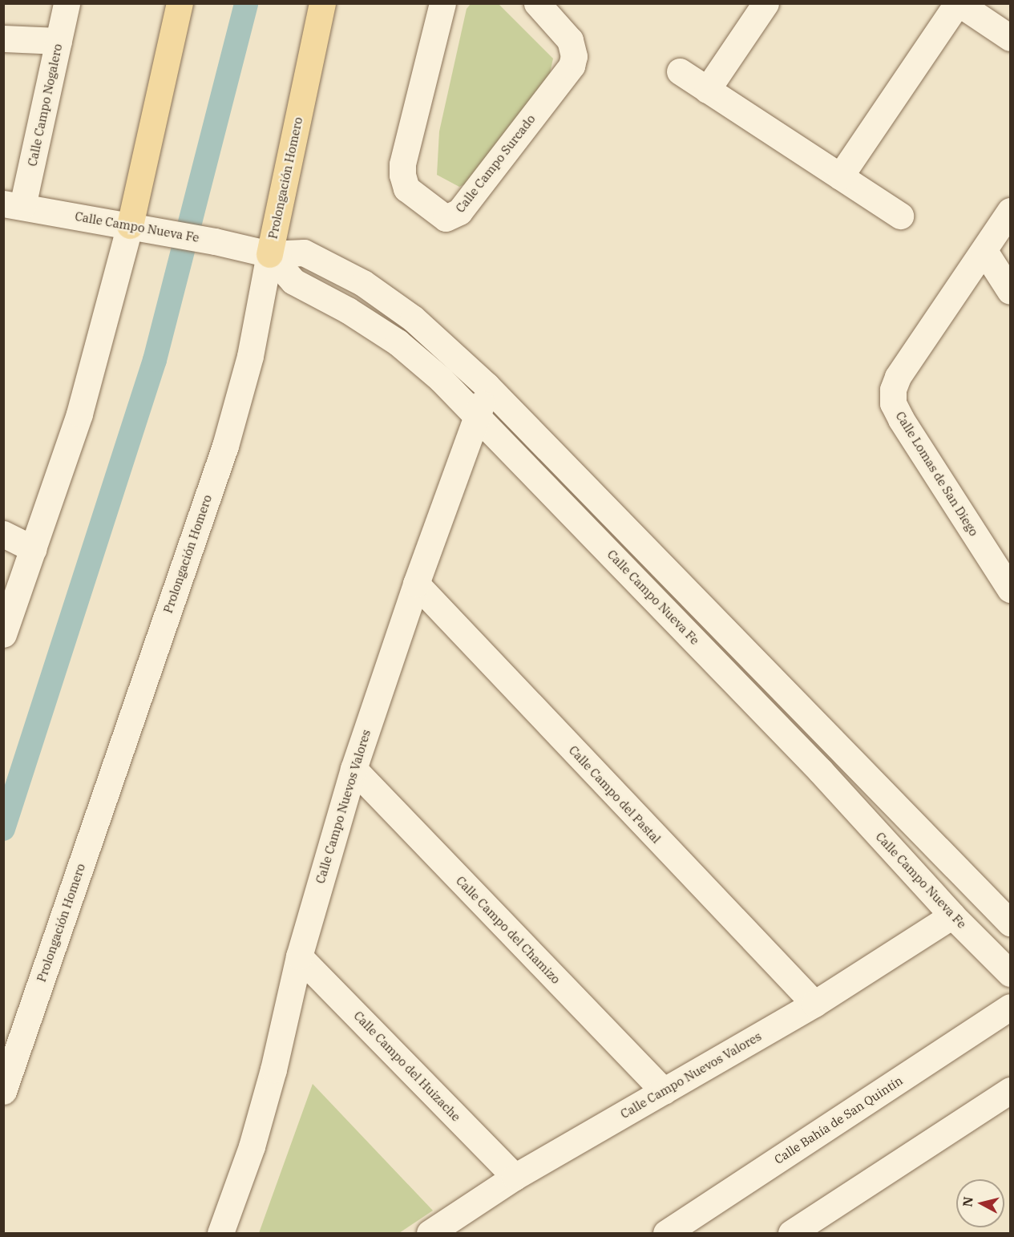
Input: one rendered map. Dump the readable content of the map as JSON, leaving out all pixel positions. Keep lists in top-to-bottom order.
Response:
{
  "streets": {
    "main road": ["Prolongación Homero"],
    "street": [
      "Calle Campo Nogalero",
      "Calle Campo Surcado",
      "Calle Campo Nueva Fe",
      "Calle Lomas de San Diego",
      "Calle Campo del Pastal",
      "Calle Campo Nuevos Valores",
      "Calle Campo del Chamizo",
      "Calle Campo del Huizache",
      "Calle Bahía de San Quintín"
    ]
  },
  "crossings": [
    ["Calle Campo Nogalero", "Calle Campo Nueva Fe"],
    ["Prolongación Homero", "Calle Campo Nueva Fe"],
    ["Calle Campo Nueva Fe", "Calle Campo Nuevos Valores"],
    ["Calle Campo del Pastal", "Calle Campo Nuevos Valores"],
    ["Calle Campo Nuevos Valores", "Calle Campo del Chamizo"],
    ["Calle Campo Nuevos Valores", "Calle Campo del Huizache"]
  ],
  "north": "left"
}
